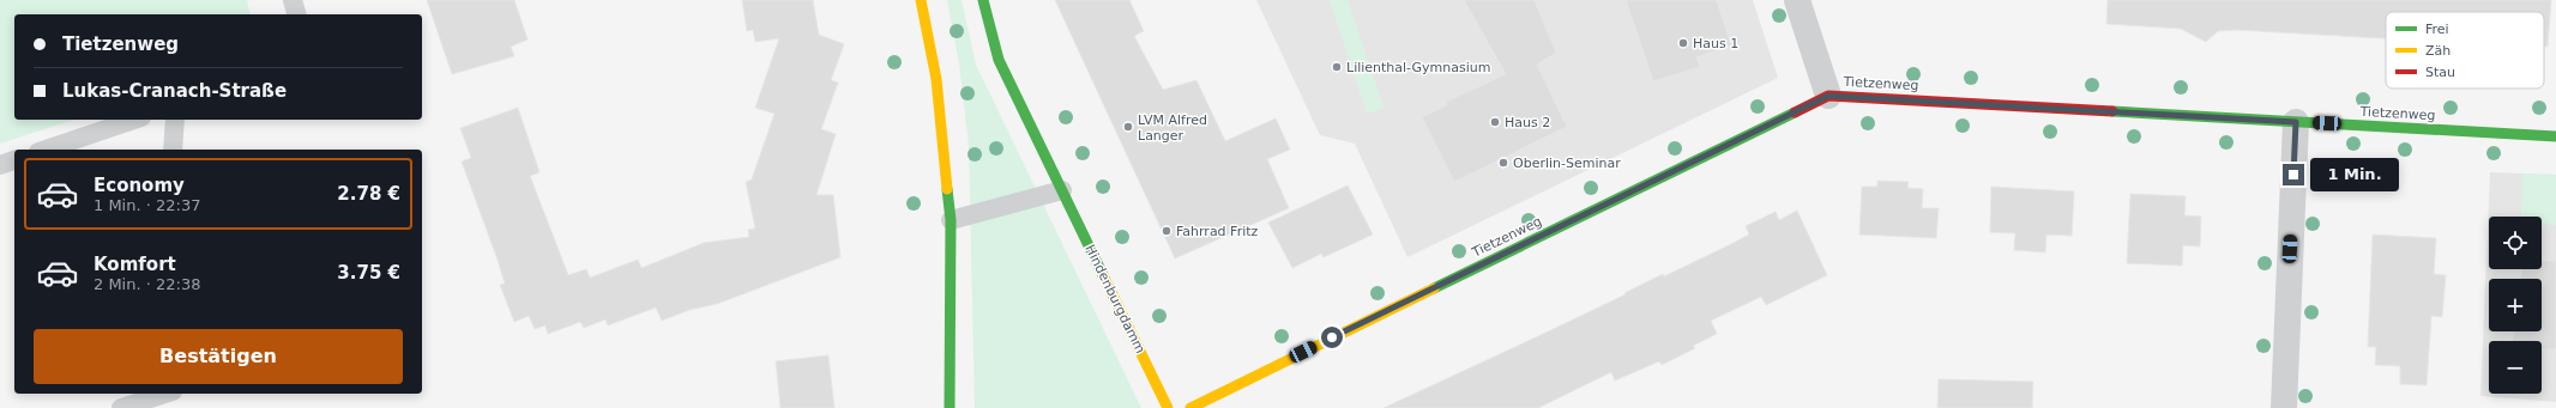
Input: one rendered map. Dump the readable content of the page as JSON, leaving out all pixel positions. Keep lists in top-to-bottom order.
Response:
{
  "streets": {
    "street": ["Tietzenweg", "Hindenburgdamm"]
  },
  "places": [
    "Haus 1",
    "Lilienthal-Gymnasium",
    "Haus 2",
    "LVM Alfred Langer",
    "Oberlin-Seminar",
    "Fahrrad Fritz"
  ],
  "legend": ["Frei", "Zäh", "Stau"],
  "page": {
    "banner": ["Tietzenweg", "Lukas-Cranach-Straße"],
    "bubble": "1 Min.",
    "list": [
      {
        "name": "Economy",
        "note": "1 Min. · 22:37",
        "value": "2.78 €"
      },
      {
        "name": "Komfort",
        "note": "2 Min. · 22:38",
        "value": "3.75 €"
      }
    ],
    "map_buttons": ["+", "−"],
    "buttons": "Bestätigen"
  }
}
